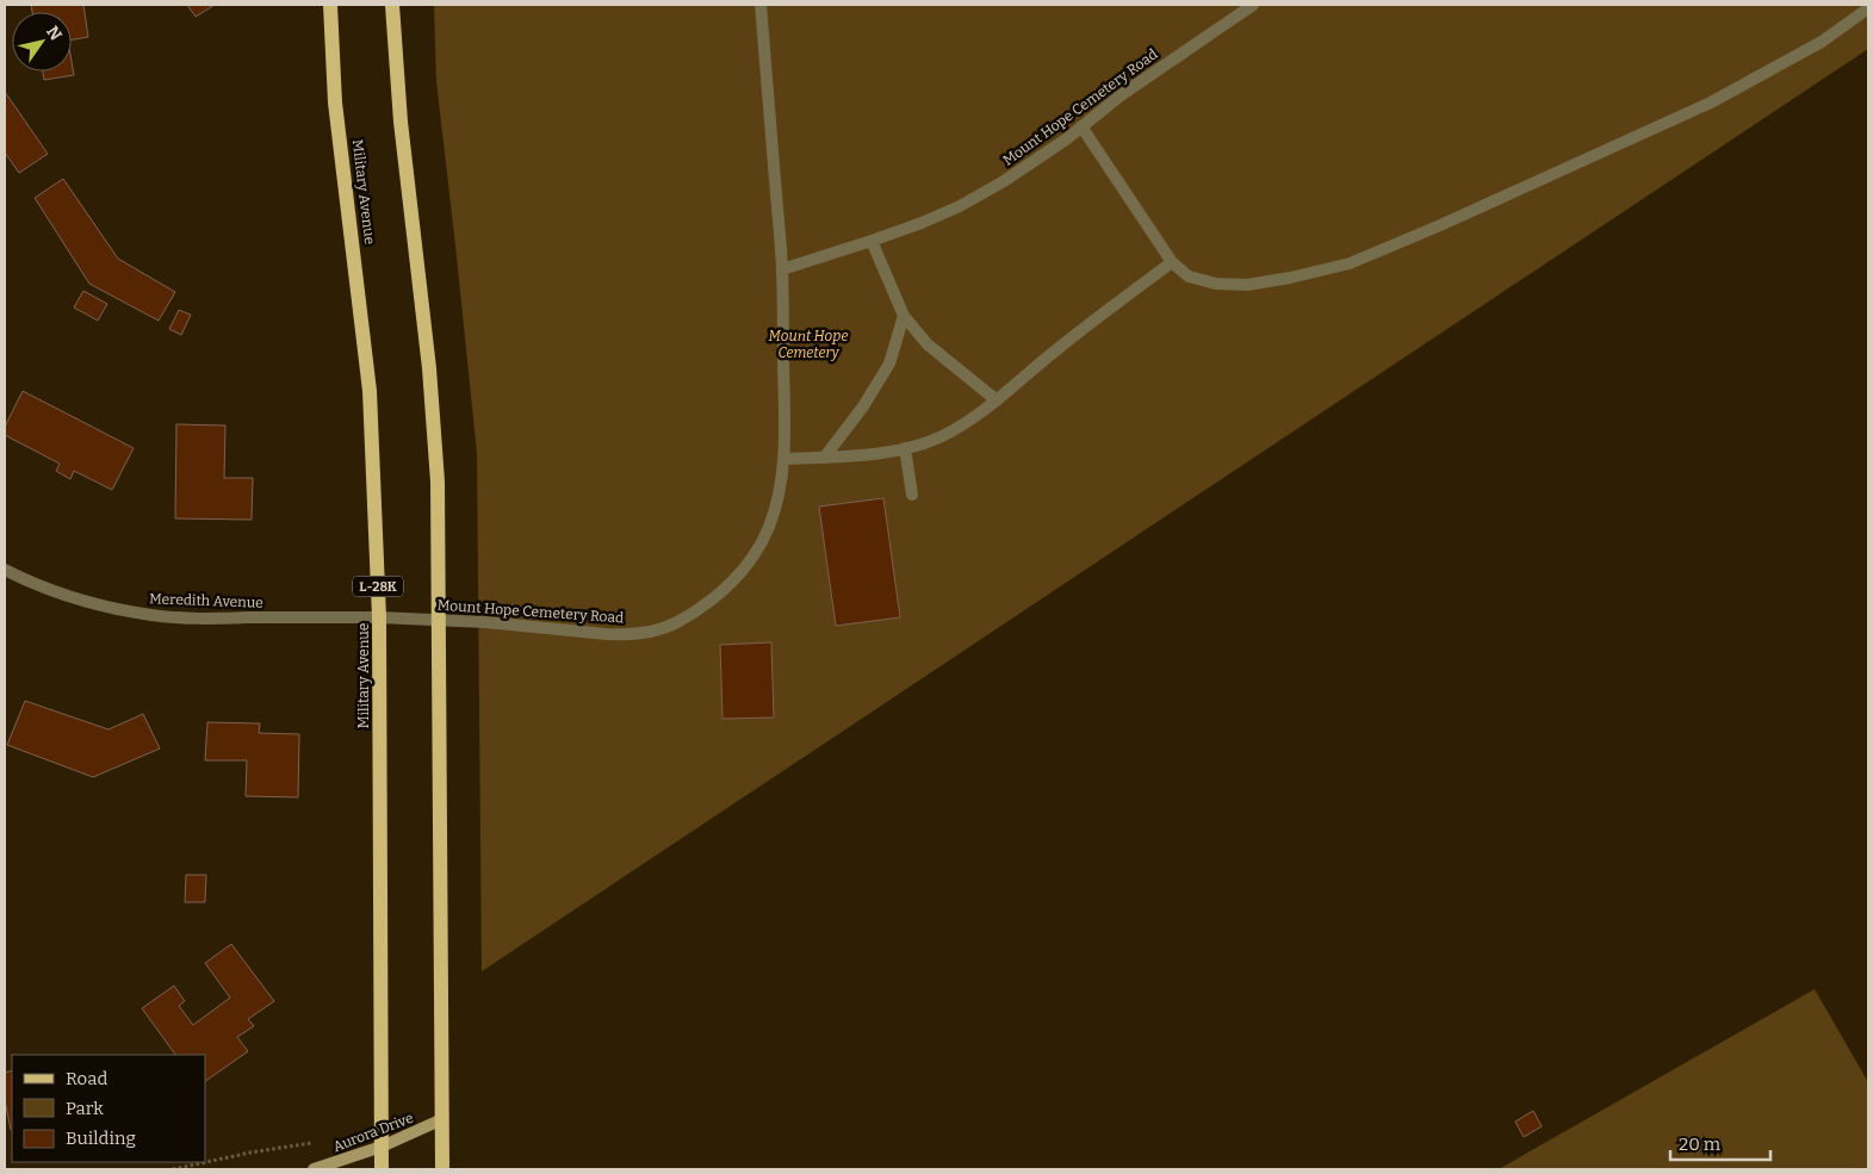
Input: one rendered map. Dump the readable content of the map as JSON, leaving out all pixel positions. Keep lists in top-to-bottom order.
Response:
{
  "streets": {
    "main road": ["Military Avenue", "L-28K"],
    "street": ["Mount Hope Cemetery Road", "Meredith Avenue", "Aurora Drive"]
  },
  "crossings": [
    ["Mount Hope Cemetery Road", "Military Avenue"],
    ["Mount Hope Cemetery Road", "Meredith Avenue"],
    ["Military Avenue", "Meredith Avenue"],
    ["Military Avenue", "Aurora Drive"]
  ],
  "parks": ["Mount Hope Cemetery"],
  "legend": ["Road", "Park", "Building"],
  "scale_bar": "20 m",
  "north": "top right"
}
